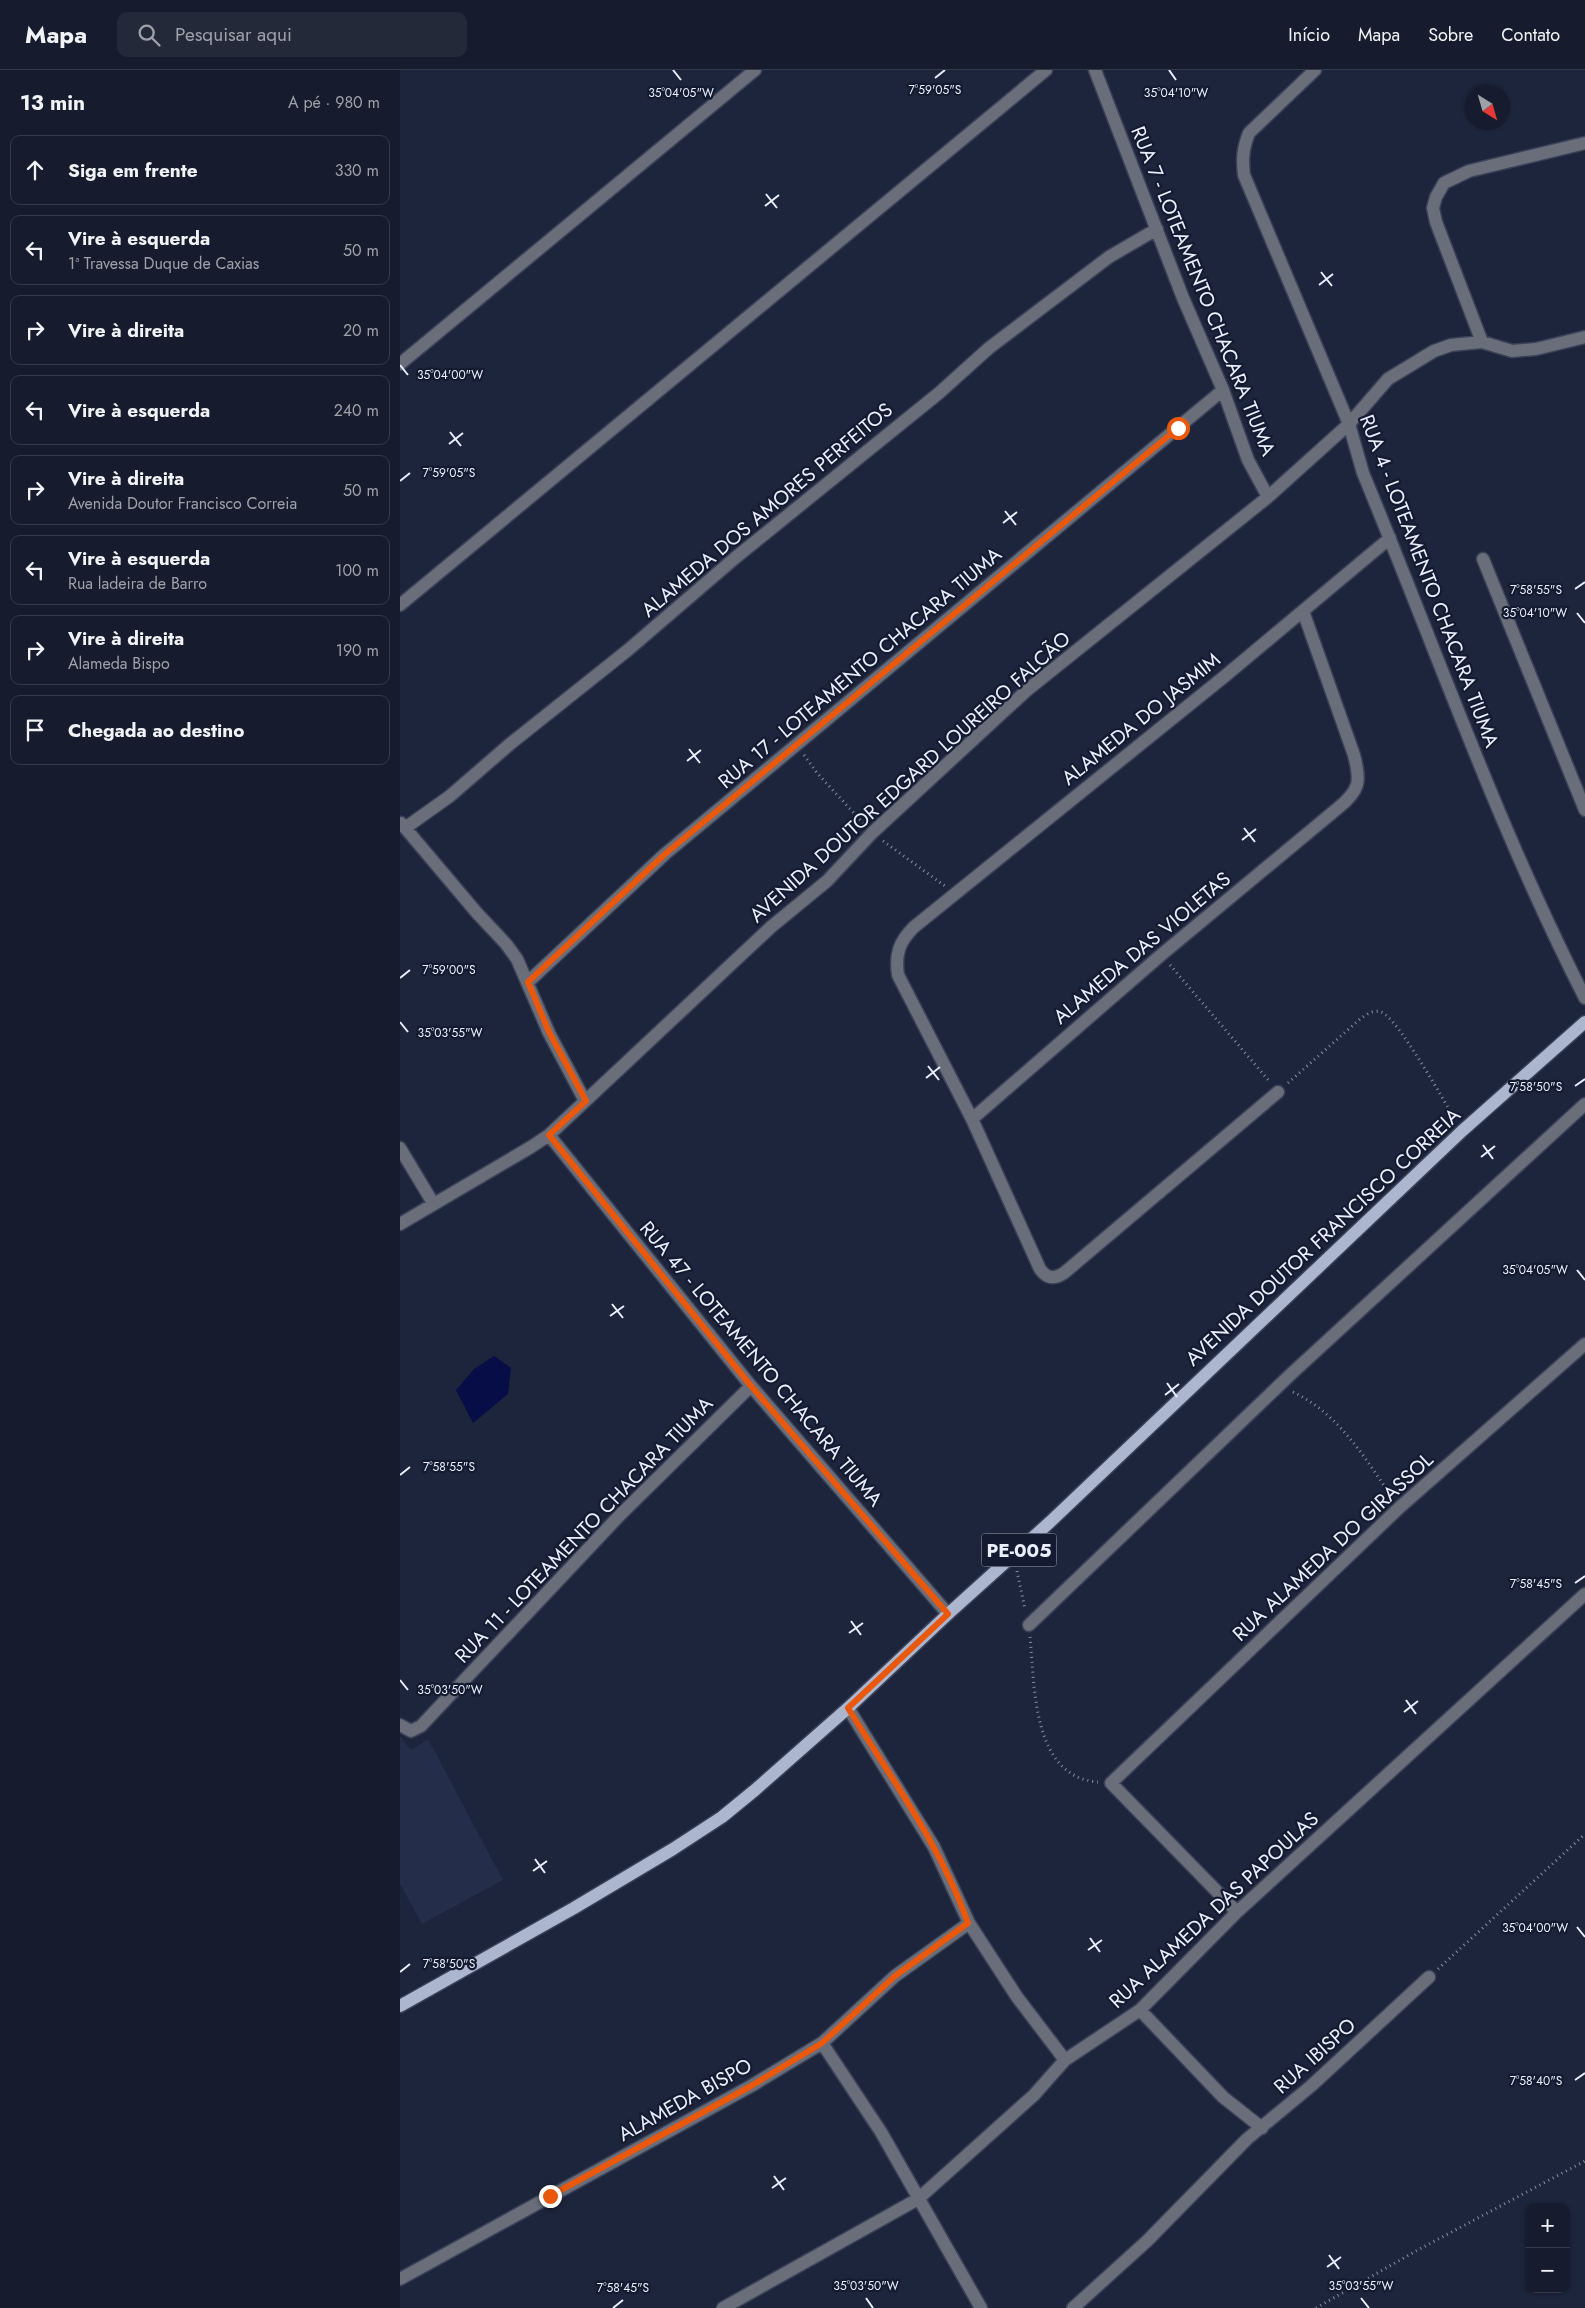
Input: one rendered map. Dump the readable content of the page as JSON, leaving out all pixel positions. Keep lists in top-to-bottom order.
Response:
{
  "streets": {
    "main road": ["AVENIDA DOUTOR FRANCISCO CORREIA", "PE-005"],
    "street": [
      "RUA 7 - LOTEAMENTO CHACARA TIUMA",
      "ALAMEDA DOS AMORES PERFEITOS",
      "RUA 4 - LOTEAMENTO CHACARA TIUMA",
      "RUA 17 - LOTEAMENTO CHACARA TIUMA",
      "ALAMEDA DO JASMIM",
      "AVENIDA DOUTOR EDGARD LOUREIRO FALCÃO",
      "ALAMEDA DAS VIOLETAS",
      "RUA 47 - LOTEAMENTO CHACARA TIUMA",
      "RUA 11 - LOTEAMENTO CHACARA TIUMA",
      "RUA ALAMEDA DO GIRASSOL",
      "RUA ALAMEDA DAS PAPOULAS",
      "RUA IBISPO",
      "ALAMEDA BISPO"
    ]
  },
  "crossings": [
    ["RUA 7 - LOTEAMENTO CHACARA TIUMA", "ALAMEDA DOS AMORES PERFEITOS"],
    ["RUA 7 - LOTEAMENTO CHACARA TIUMA", "RUA 17 - LOTEAMENTO CHACARA TIUMA"],
    ["RUA 7 - LOTEAMENTO CHACARA TIUMA", "AVENIDA DOUTOR EDGARD LOUREIRO FALCÃO"],
    ["RUA 4 - LOTEAMENTO CHACARA TIUMA", "ALAMEDA DO JASMIM"],
    ["RUA 4 - LOTEAMENTO CHACARA TIUMA", "AVENIDA DOUTOR EDGARD LOUREIRO FALCÃO"],
    ["ALAMEDA DO JASMIM", "ALAMEDA DAS VIOLETAS"],
    ["AVENIDA DOUTOR EDGARD LOUREIRO FALCÃO", "RUA 47 - LOTEAMENTO CHACARA TIUMA"],
    ["AVENIDA DOUTOR FRANCISCO CORREIA", "RUA 47 - LOTEAMENTO CHACARA TIUMA"],
    ["RUA 47 - LOTEAMENTO CHACARA TIUMA", "RUA 11 - LOTEAMENTO CHACARA TIUMA"]
  ],
  "north": "bottom right",
  "page": {
    "header": "Mapa",
    "search": "Pesquisar aqui",
    "nav": [
      "Início",
      "Mapa",
      "Sobre",
      "Contato"
    ],
    "heading": ["13 min", "A pé · 980 m"],
    "list": [
      ["Siga em frente", "330 m"],
      ["Vire à esquerda", "1ª Travessa Duque de Caxias", "50 m"],
      ["Vire à direita", "20 m"],
      ["Vire à esquerda", "240 m"],
      ["Vire à direita", "Avenida Doutor Francisco Correia", "50 m"],
      ["Vire à esquerda", "Rua ladeira de Barro", "100 m"],
      ["Vire à direita", "Alameda Bispo", "190 m"],
      "Chegada ao destino"
    ],
    "map_buttons": ["+", "−"]
  },
  "coordinates": [
    "7°59'05\"S",
    "35°04'05\"W",
    "35°04'10\"W",
    "35°04'00\"W",
    "7°58'55\"S",
    "7°59'00\"S",
    "35°03'55\"W",
    "7°58'50\"S",
    "7°58'45\"S",
    "35°03'50\"W",
    "7°58'40\"S"
  ]
}
